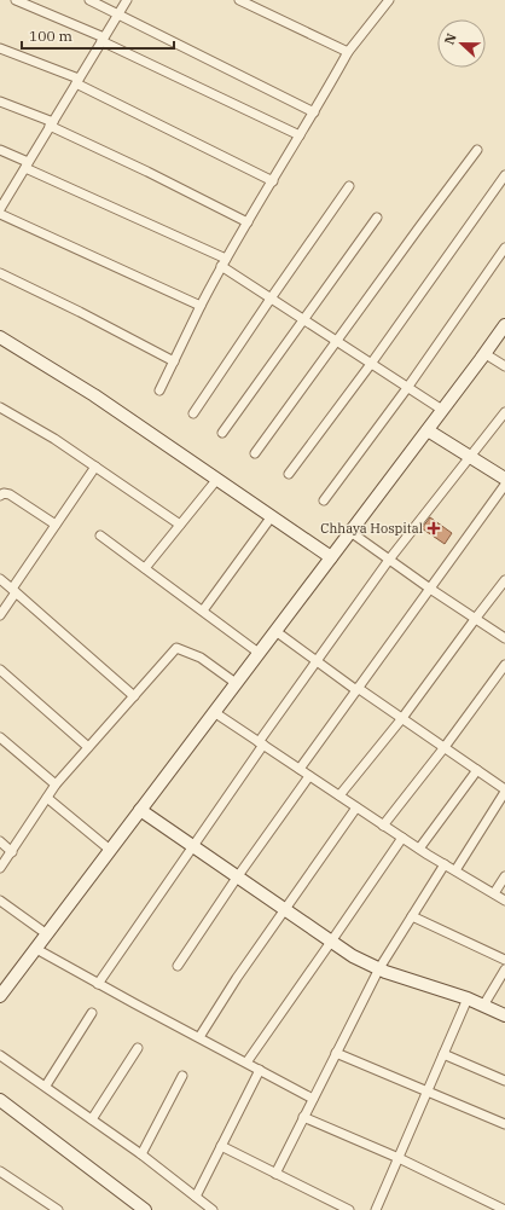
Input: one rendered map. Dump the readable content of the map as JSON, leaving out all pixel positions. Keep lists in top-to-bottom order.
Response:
{
  "places": {
    "health": ["Chhaya Hospital"]
  },
  "scale_bar": "100 m",
  "north": "left"
}
